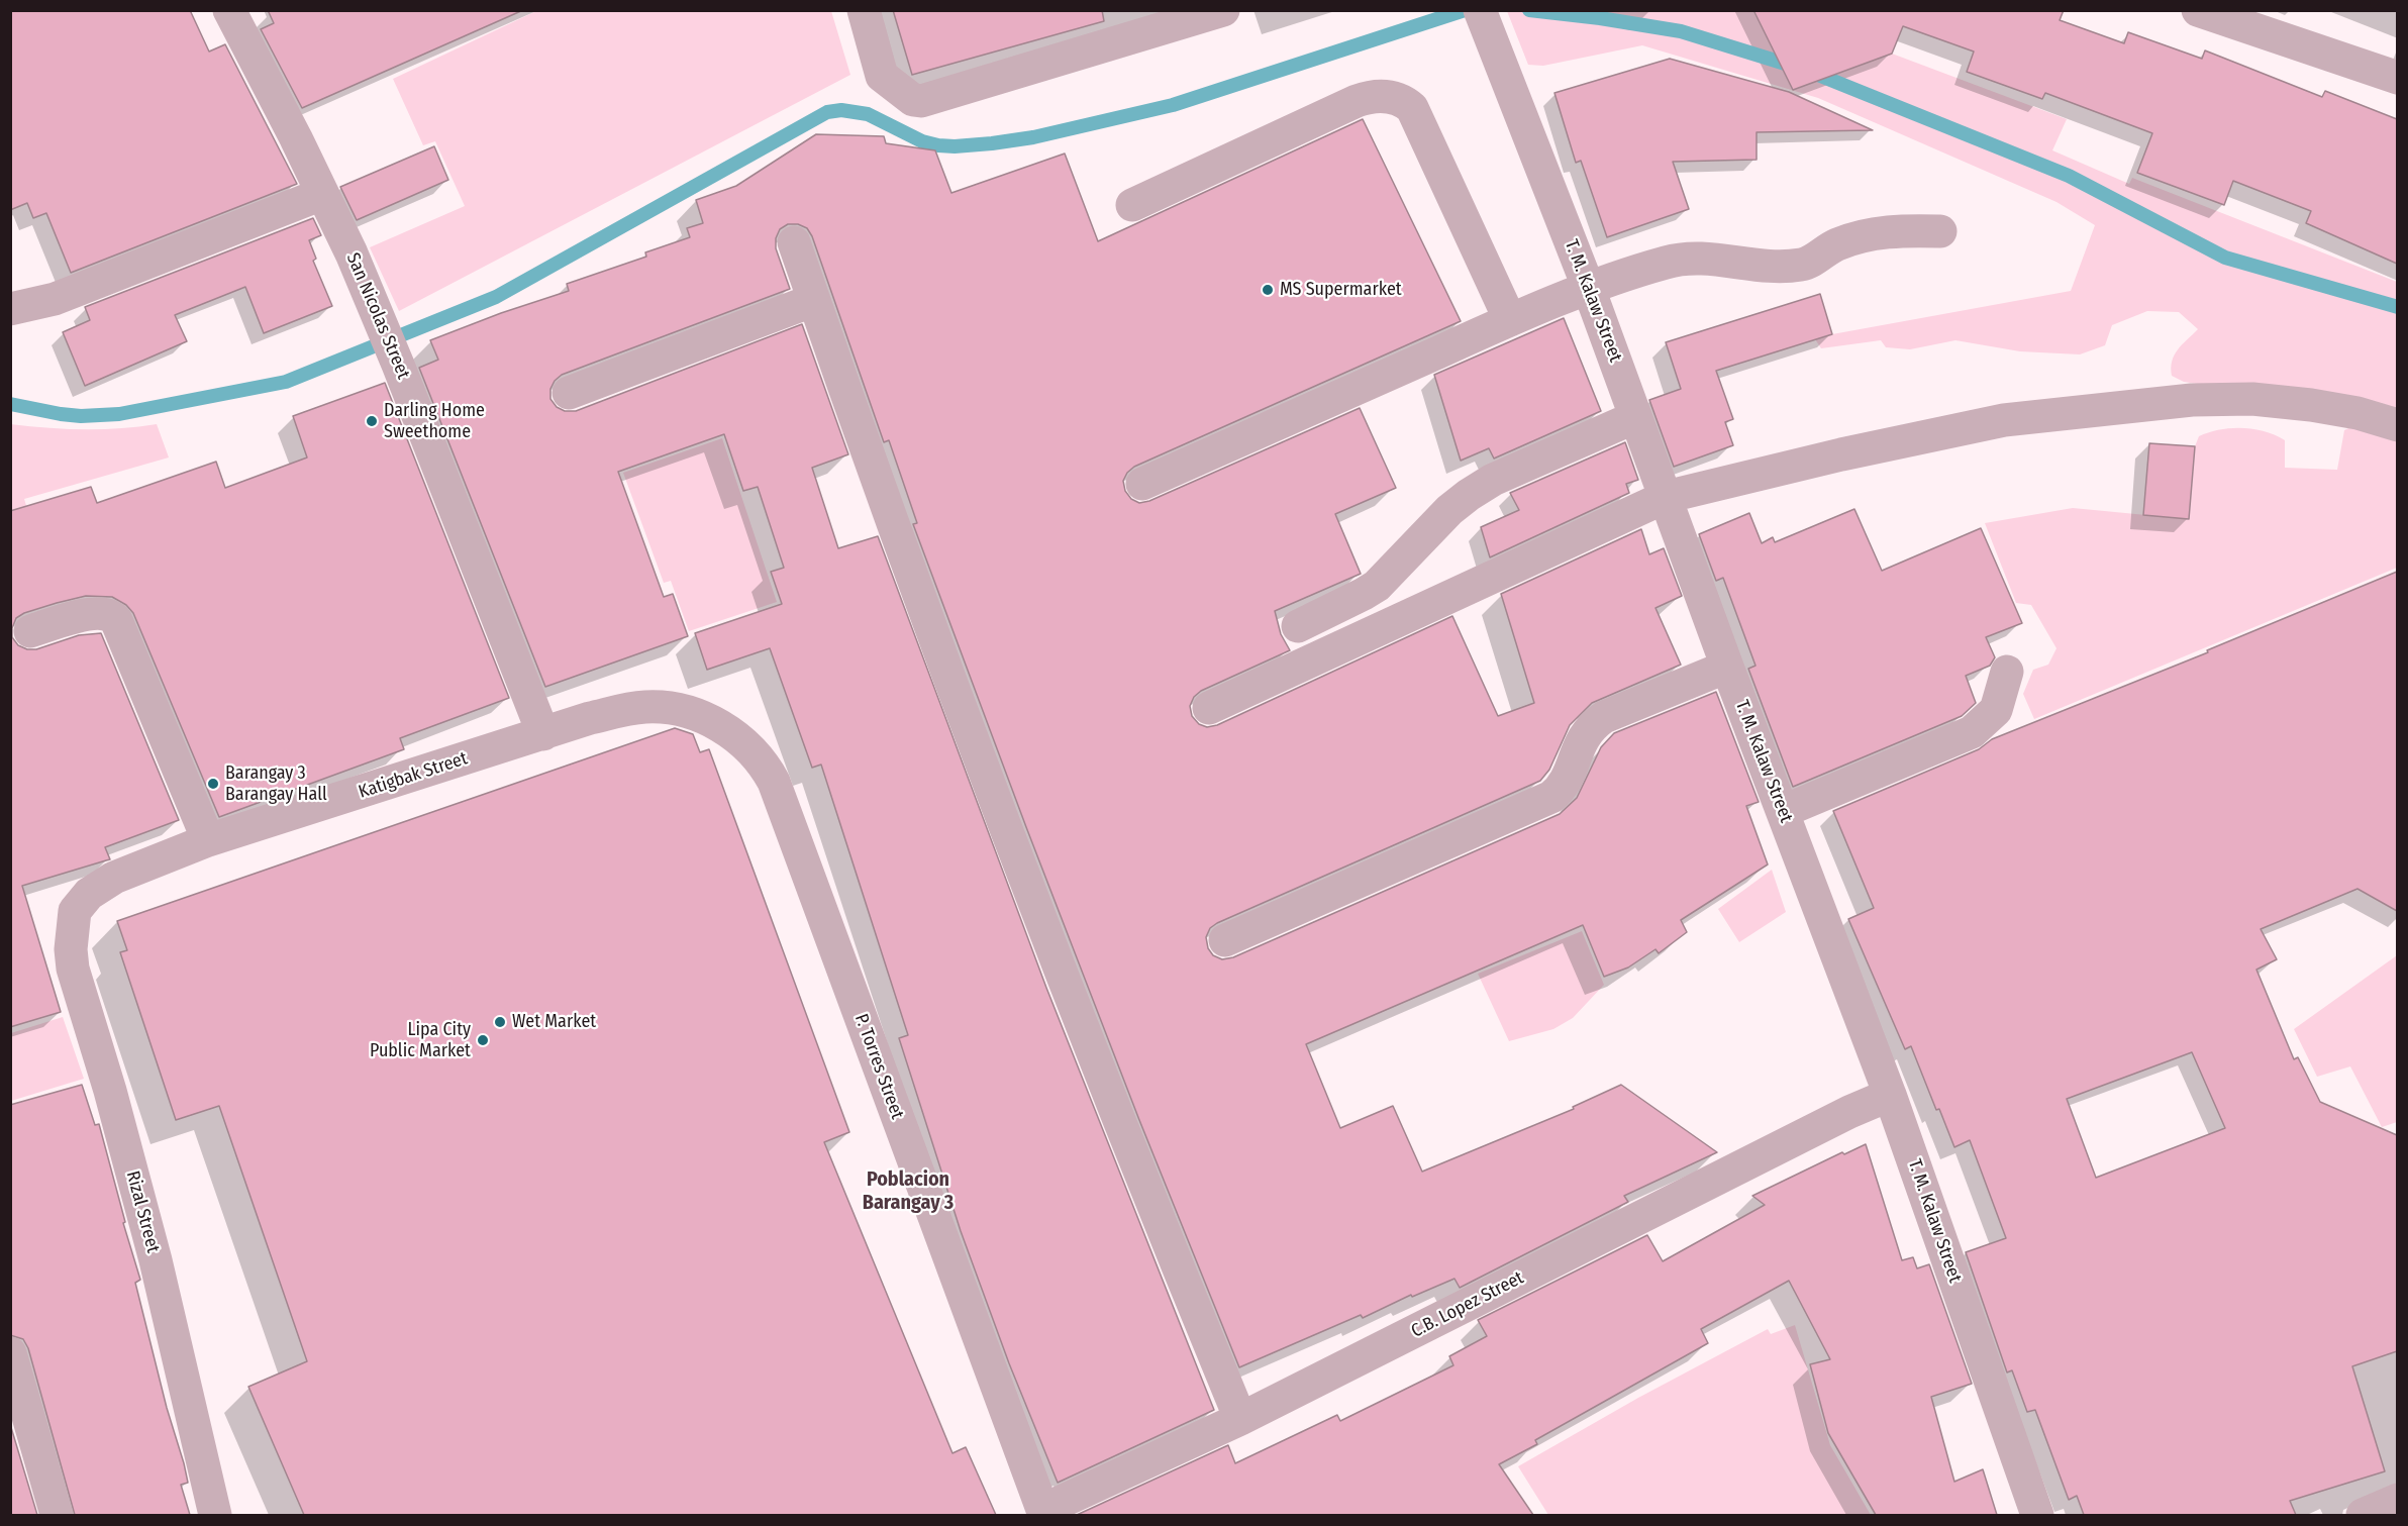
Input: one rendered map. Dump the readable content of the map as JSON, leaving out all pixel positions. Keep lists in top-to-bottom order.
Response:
{
  "streets": {
    "street": [
      "T. M. Kalaw Street",
      "San Nicolas Street",
      "Katigbak Street",
      "P. Torres Street",
      "Rizal Street",
      "C.B. Lopez Street"
    ]
  },
  "crossings": [
    ["T. M. Kalaw Street", "C.B. Lopez Street"],
    ["San Nicolas Street", "Katigbak Street"],
    ["Katigbak Street", "P. Torres Street"],
    ["Katigbak Street", "Rizal Street"],
    ["P. Torres Street", "C.B. Lopez Street"]
  ],
  "districts": ["Poblacion Barangay 3"],
  "places": [
    "MS Supermarket",
    "Darling Home Sweethome",
    "Barangay 3 Barangay Hall",
    "Wet Market",
    "Lipa City Public Market"
  ]
}
